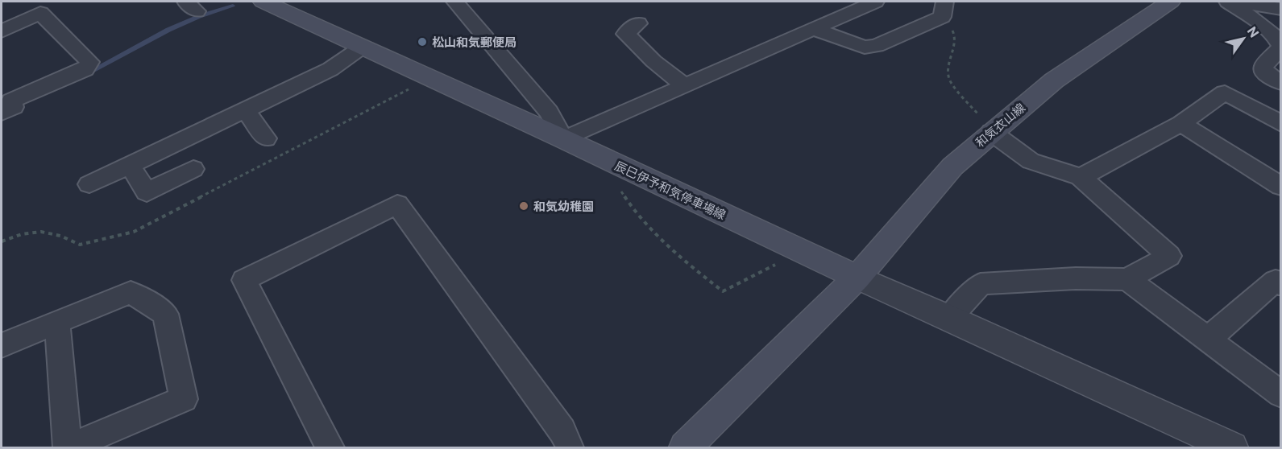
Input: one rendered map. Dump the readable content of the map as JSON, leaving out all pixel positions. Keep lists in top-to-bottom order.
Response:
{
  "streets": {
    "main road": ["和気衣山線", "辰巳伊予和気停車場線"]
  },
  "crossings": [
    ["和気衣山線", "辰巳伊予和気停車場線"]
  ],
  "places": ["松山和気郵便局", "和気幼稚園"],
  "north": "top right"
}
